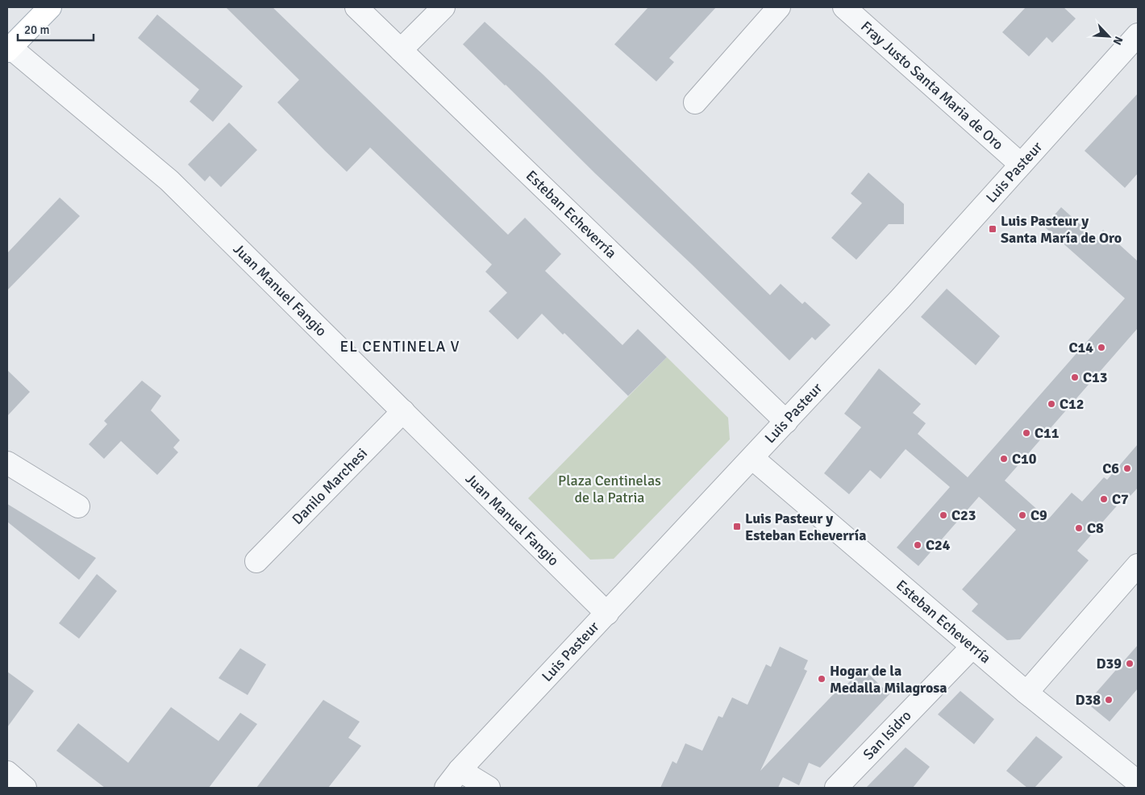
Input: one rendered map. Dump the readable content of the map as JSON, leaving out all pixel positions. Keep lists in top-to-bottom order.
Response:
{
  "streets": {
    "street": [
      "Fray Justo Santa Maria de Oro",
      "Luis Pasteur",
      "Esteban Echeverría",
      "Juan Manuel Fangio",
      "Danilo Marchesi",
      "San Isidro"
    ]
  },
  "crossings": [
    ["Fray Justo Santa Maria de Oro", "Luis Pasteur"],
    ["Luis Pasteur", "Esteban Echeverría"],
    ["Luis Pasteur", "Juan Manuel Fangio"],
    ["Esteban Echeverría", "San Isidro"],
    ["Juan Manuel Fangio", "Danilo Marchesi"]
  ],
  "districts": ["EL CENTINELA V"],
  "parks": ["Plaza Centinelas de la Patria"],
  "places": {
    "transit": ["Luis Pasteur y Santa María de Oro", "Luis Pasteur y Esteban Echeverría"],
    "other": [
      "C14",
      "C13",
      "C12",
      "C11",
      "C10",
      "C6",
      "C7",
      "C23",
      "C9",
      "C8",
      "C24",
      "D39",
      "Hogar de la Medalla Milagrosa",
      "D38"
    ]
  },
  "scale_bar": "20 m",
  "north": "bottom right"
}
